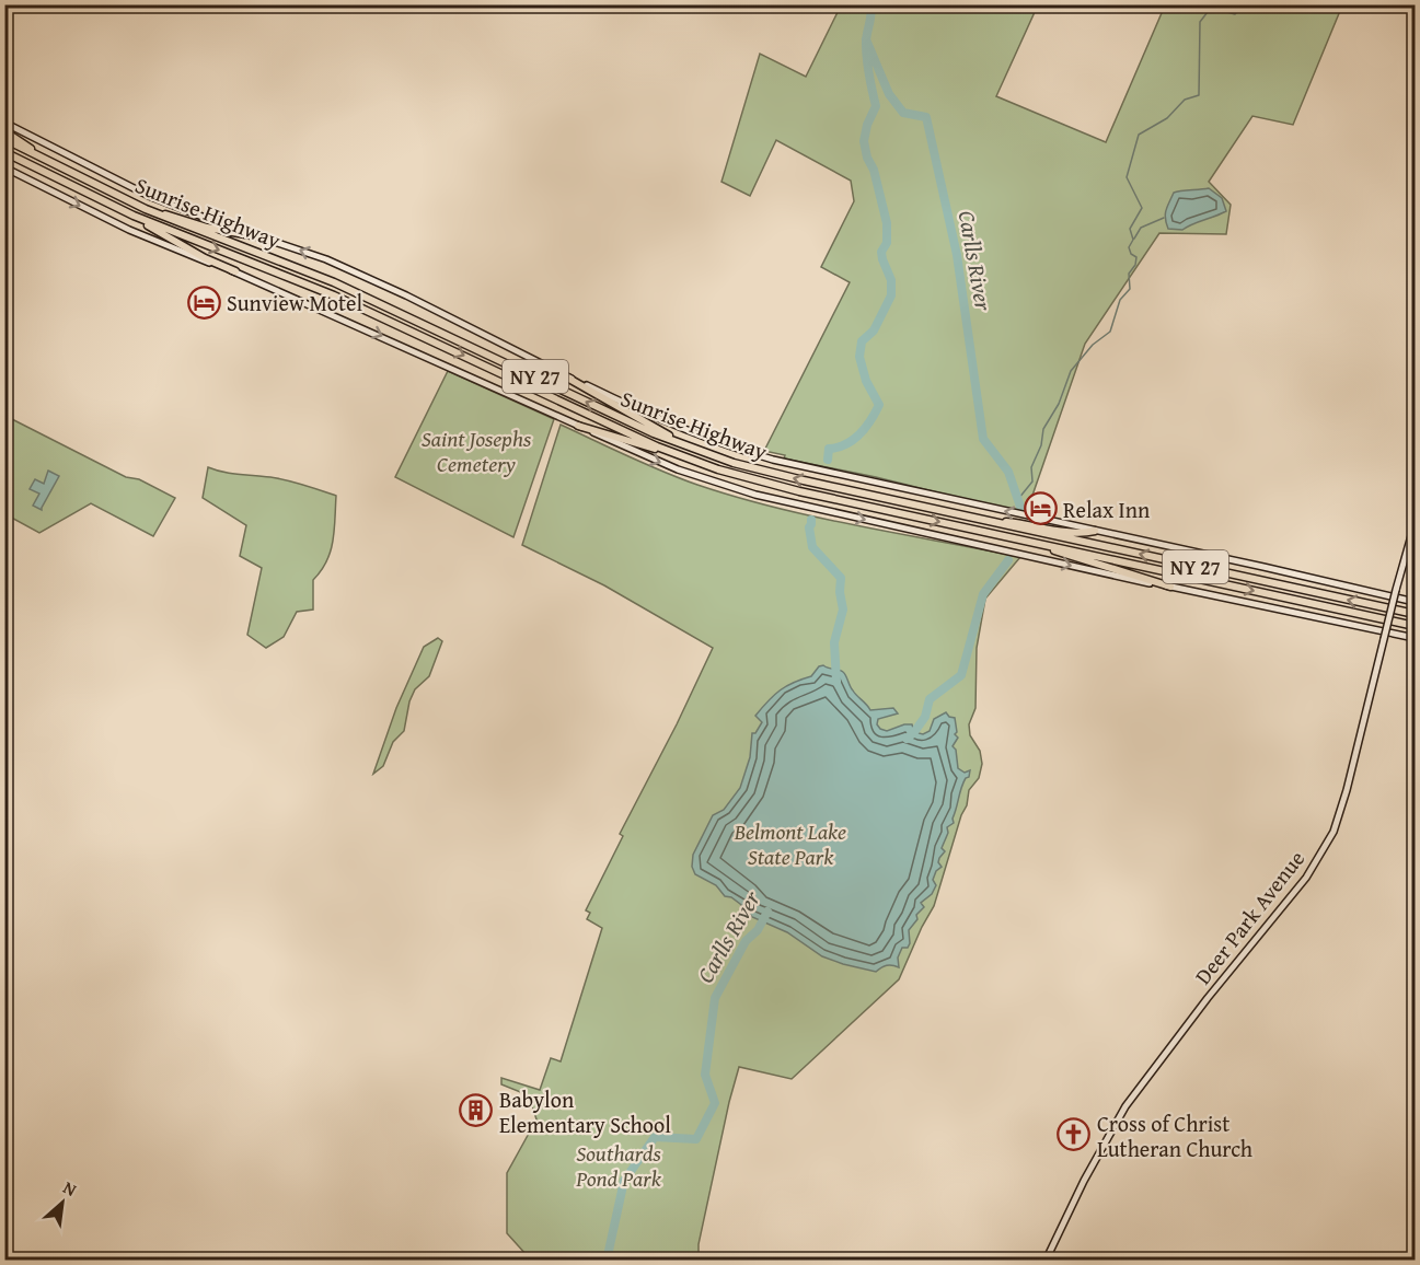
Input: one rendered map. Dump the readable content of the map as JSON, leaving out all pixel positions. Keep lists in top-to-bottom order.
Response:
{
  "streets": {
    "highway": ["Sunrise Highway", "NY 27"],
    "main road": ["Deer Park Avenue"]
  },
  "water": ["Carlls River"],
  "parks": ["Saint Josephs Cemetery", "Belmont Lake State Park", "Southards Pond Park"],
  "places": {
    "hotel": ["Sunview Motel", "Relax Inn"],
    "building": ["Babylon Elementary School"],
    "church": ["Cross of Christ Lutheran Church"]
  },
  "north": "top right"
}
